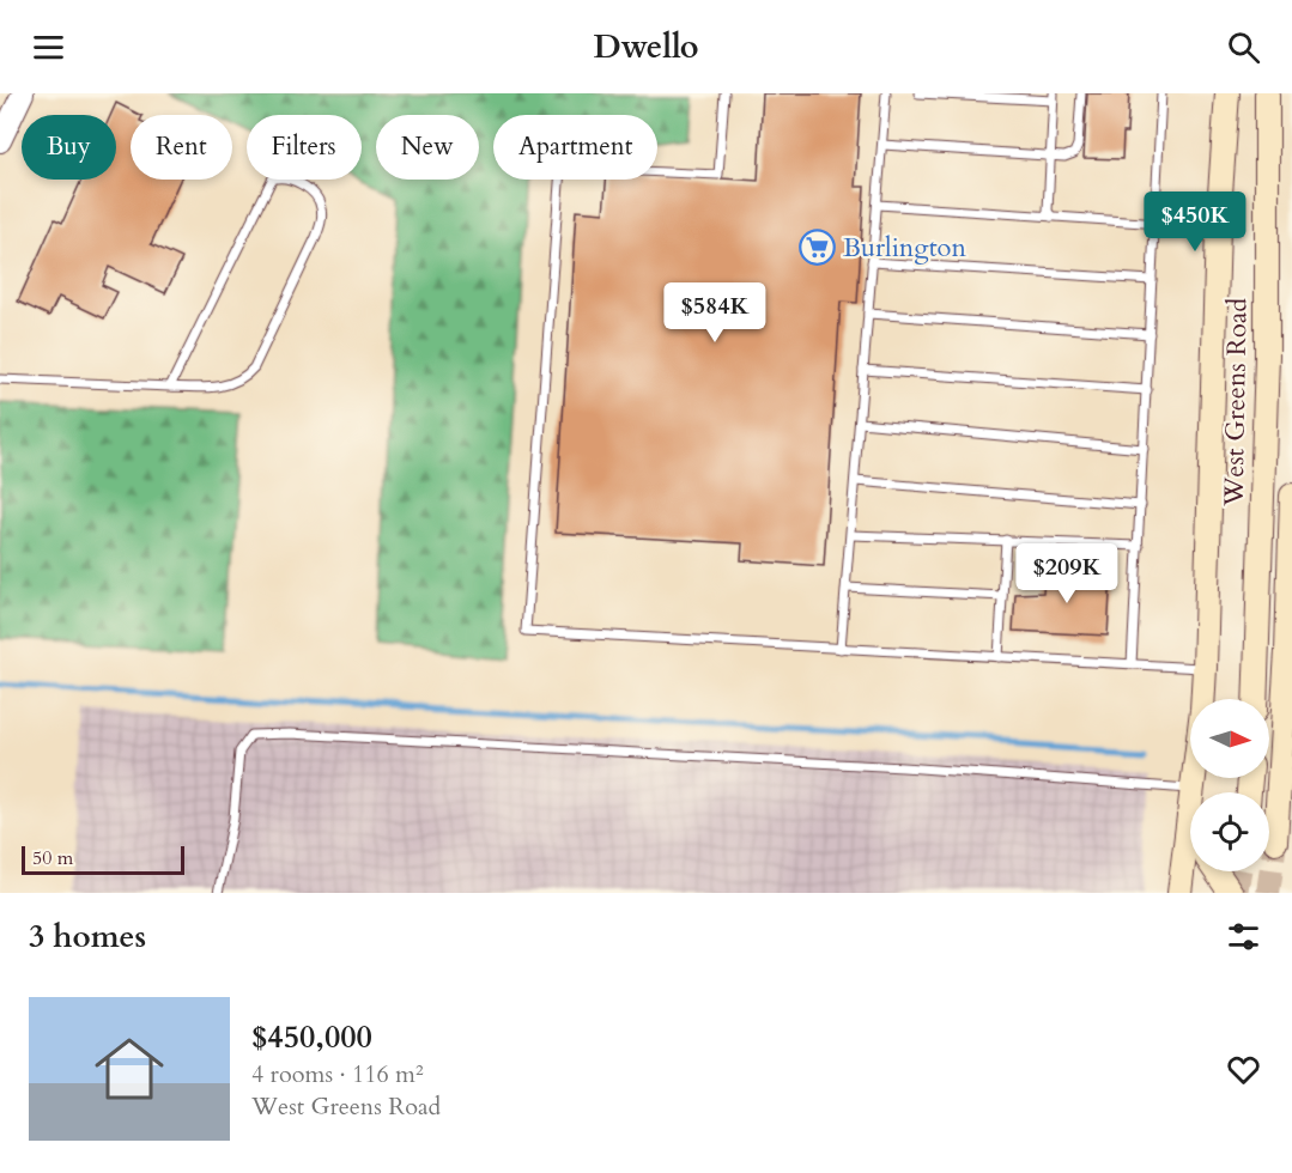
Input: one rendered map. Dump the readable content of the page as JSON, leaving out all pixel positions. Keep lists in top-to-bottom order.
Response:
{
  "streets": {
    "main road": ["West Greens Road"]
  },
  "places": {
    "supermarket": ["Burlington"]
  },
  "scale_bar": "50 m",
  "north": "right",
  "page": {
    "header": "Dwello",
    "chip": [
      "Buy",
      "Rent",
      "Filters",
      "New",
      "Apartment"
    ],
    "price": ["$450K", "$584K", "$209K"],
    "scale": "50 m",
    "heading": "3 homes",
    "list": [
      {
        "name": "$450,000",
        "note": "4 rooms · 116 m² · West Greens Road"
      }
    ]
  }
}
